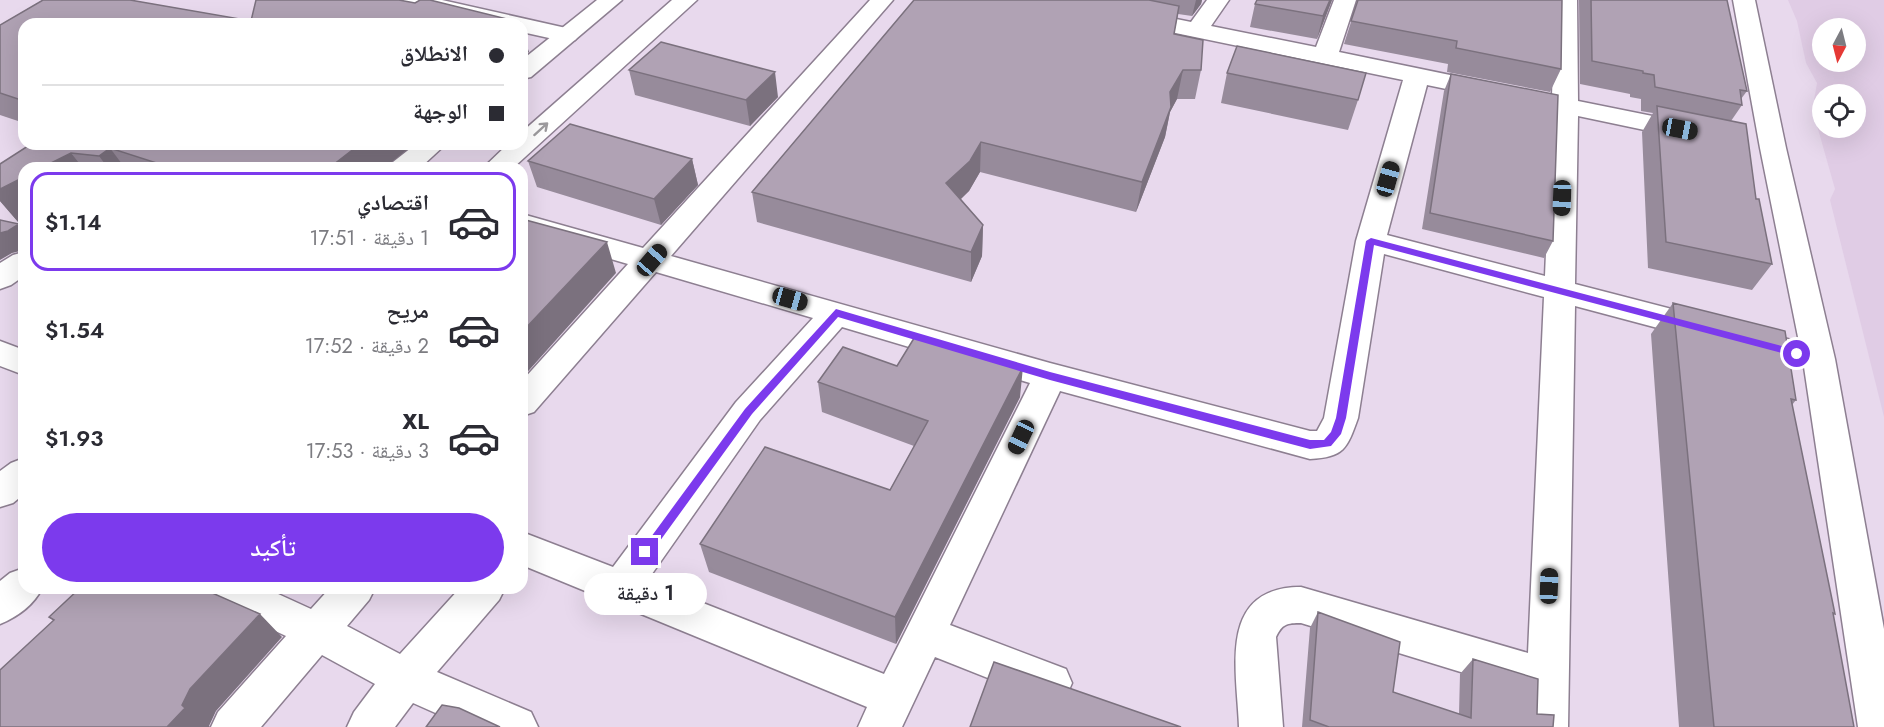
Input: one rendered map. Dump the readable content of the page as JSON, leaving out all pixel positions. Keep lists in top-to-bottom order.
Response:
{
  "north": "bottom",
  "page": {
    "banner": ["الانطلاق", "الوجهة"],
    "list": [
      {
        "name": "اقتصادي",
        "note": "1 دقيقة · 17:51",
        "value": "$1.14"
      },
      {
        "name": "مريح",
        "note": "2 دقيقة · 17:52",
        "value": "$1.54"
      },
      {
        "name": "XL",
        "note": "3 دقيقة · 17:53",
        "value": "$1.93"
      }
    ],
    "buttons": "تأكيد",
    "bubble": "1 دقيقة"
  }
}
